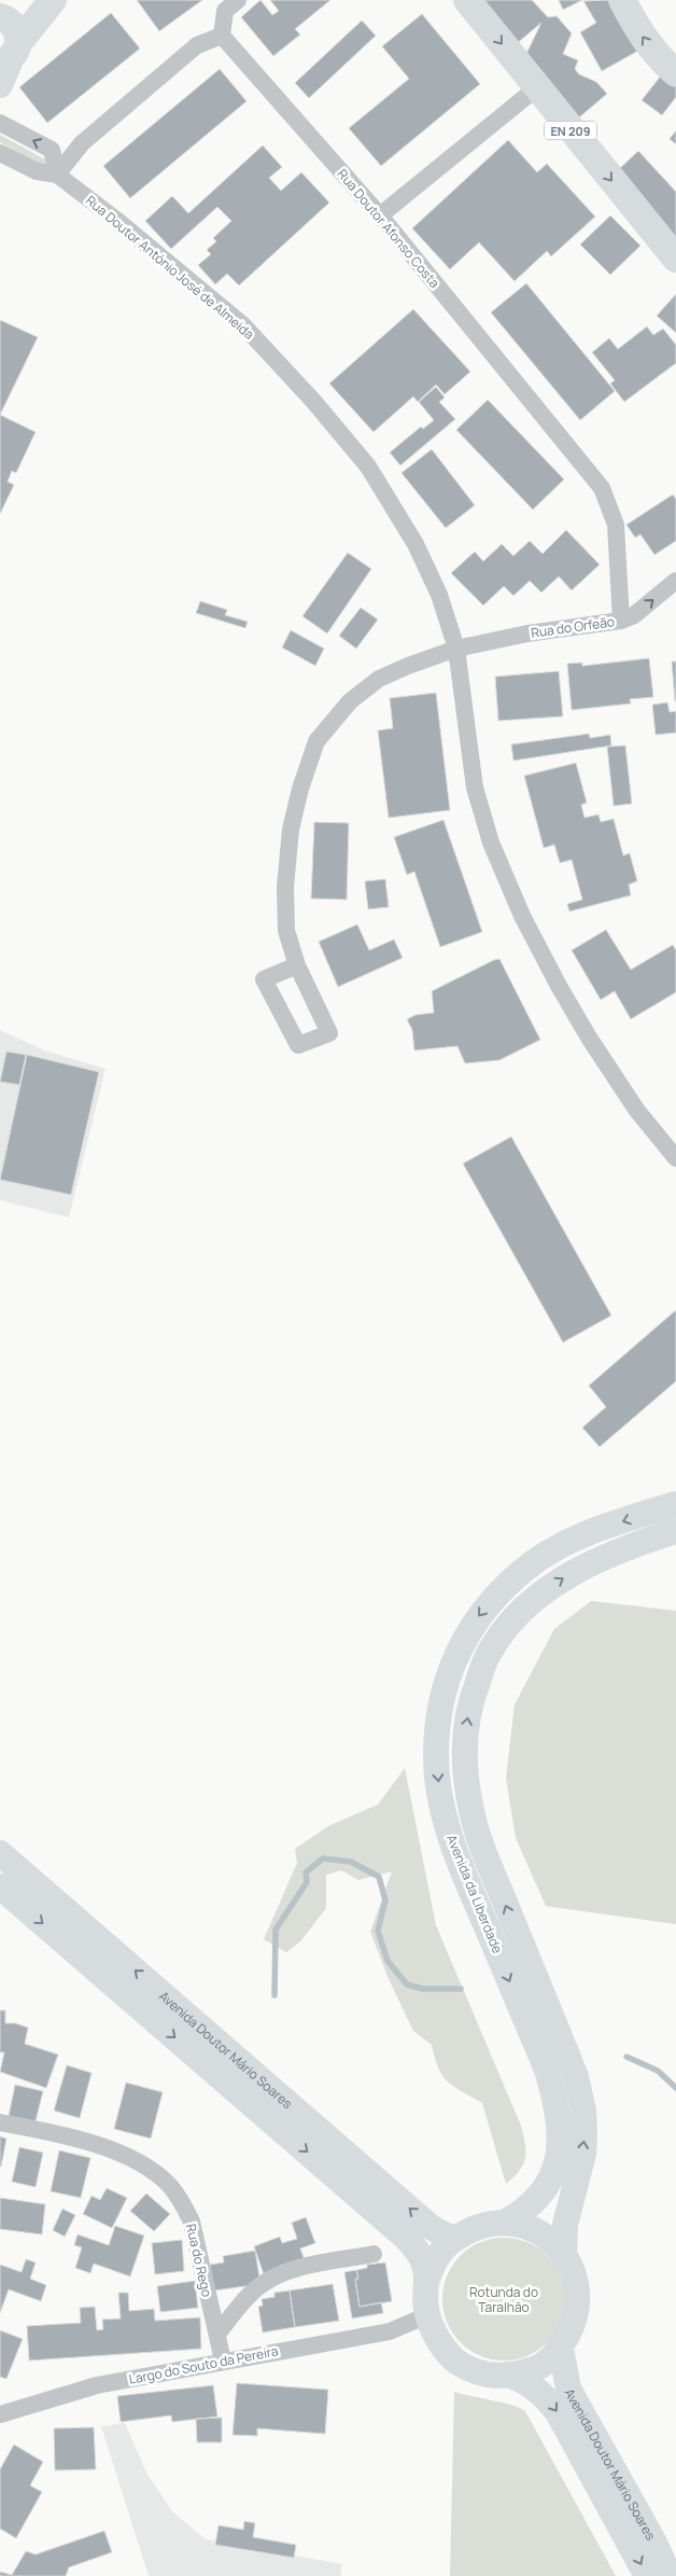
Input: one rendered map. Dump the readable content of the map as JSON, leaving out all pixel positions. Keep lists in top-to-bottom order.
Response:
{
  "streets": {
    "main road": ["EN 209", "Avenida da Liberdade", "Avenida Doutor Mário Soares"],
    "street": [
      "Rua Doutor Afonso Costa",
      "Rua Doutor António José de Almeida",
      "Rua do Orfeão",
      "Rua do Rego",
      "Largo do Souto da Pereira"
    ]
  },
  "crossings": [
    ["Rua Doutor Afonso Costa", "Rua do Orfeão"],
    ["Rua Doutor António José de Almeida", "Rua do Orfeão"],
    ["Avenida da Liberdade", "Avenida Doutor Mário Soares"],
    ["Avenida da Liberdade", "Largo do Souto da Pereira"],
    ["Avenida Doutor Mário Soares", "Largo do Souto da Pereira"],
    ["Rua do Rego", "Largo do Souto da Pereira"]
  ],
  "parks": ["Rotunda do Taralhão"]
}
